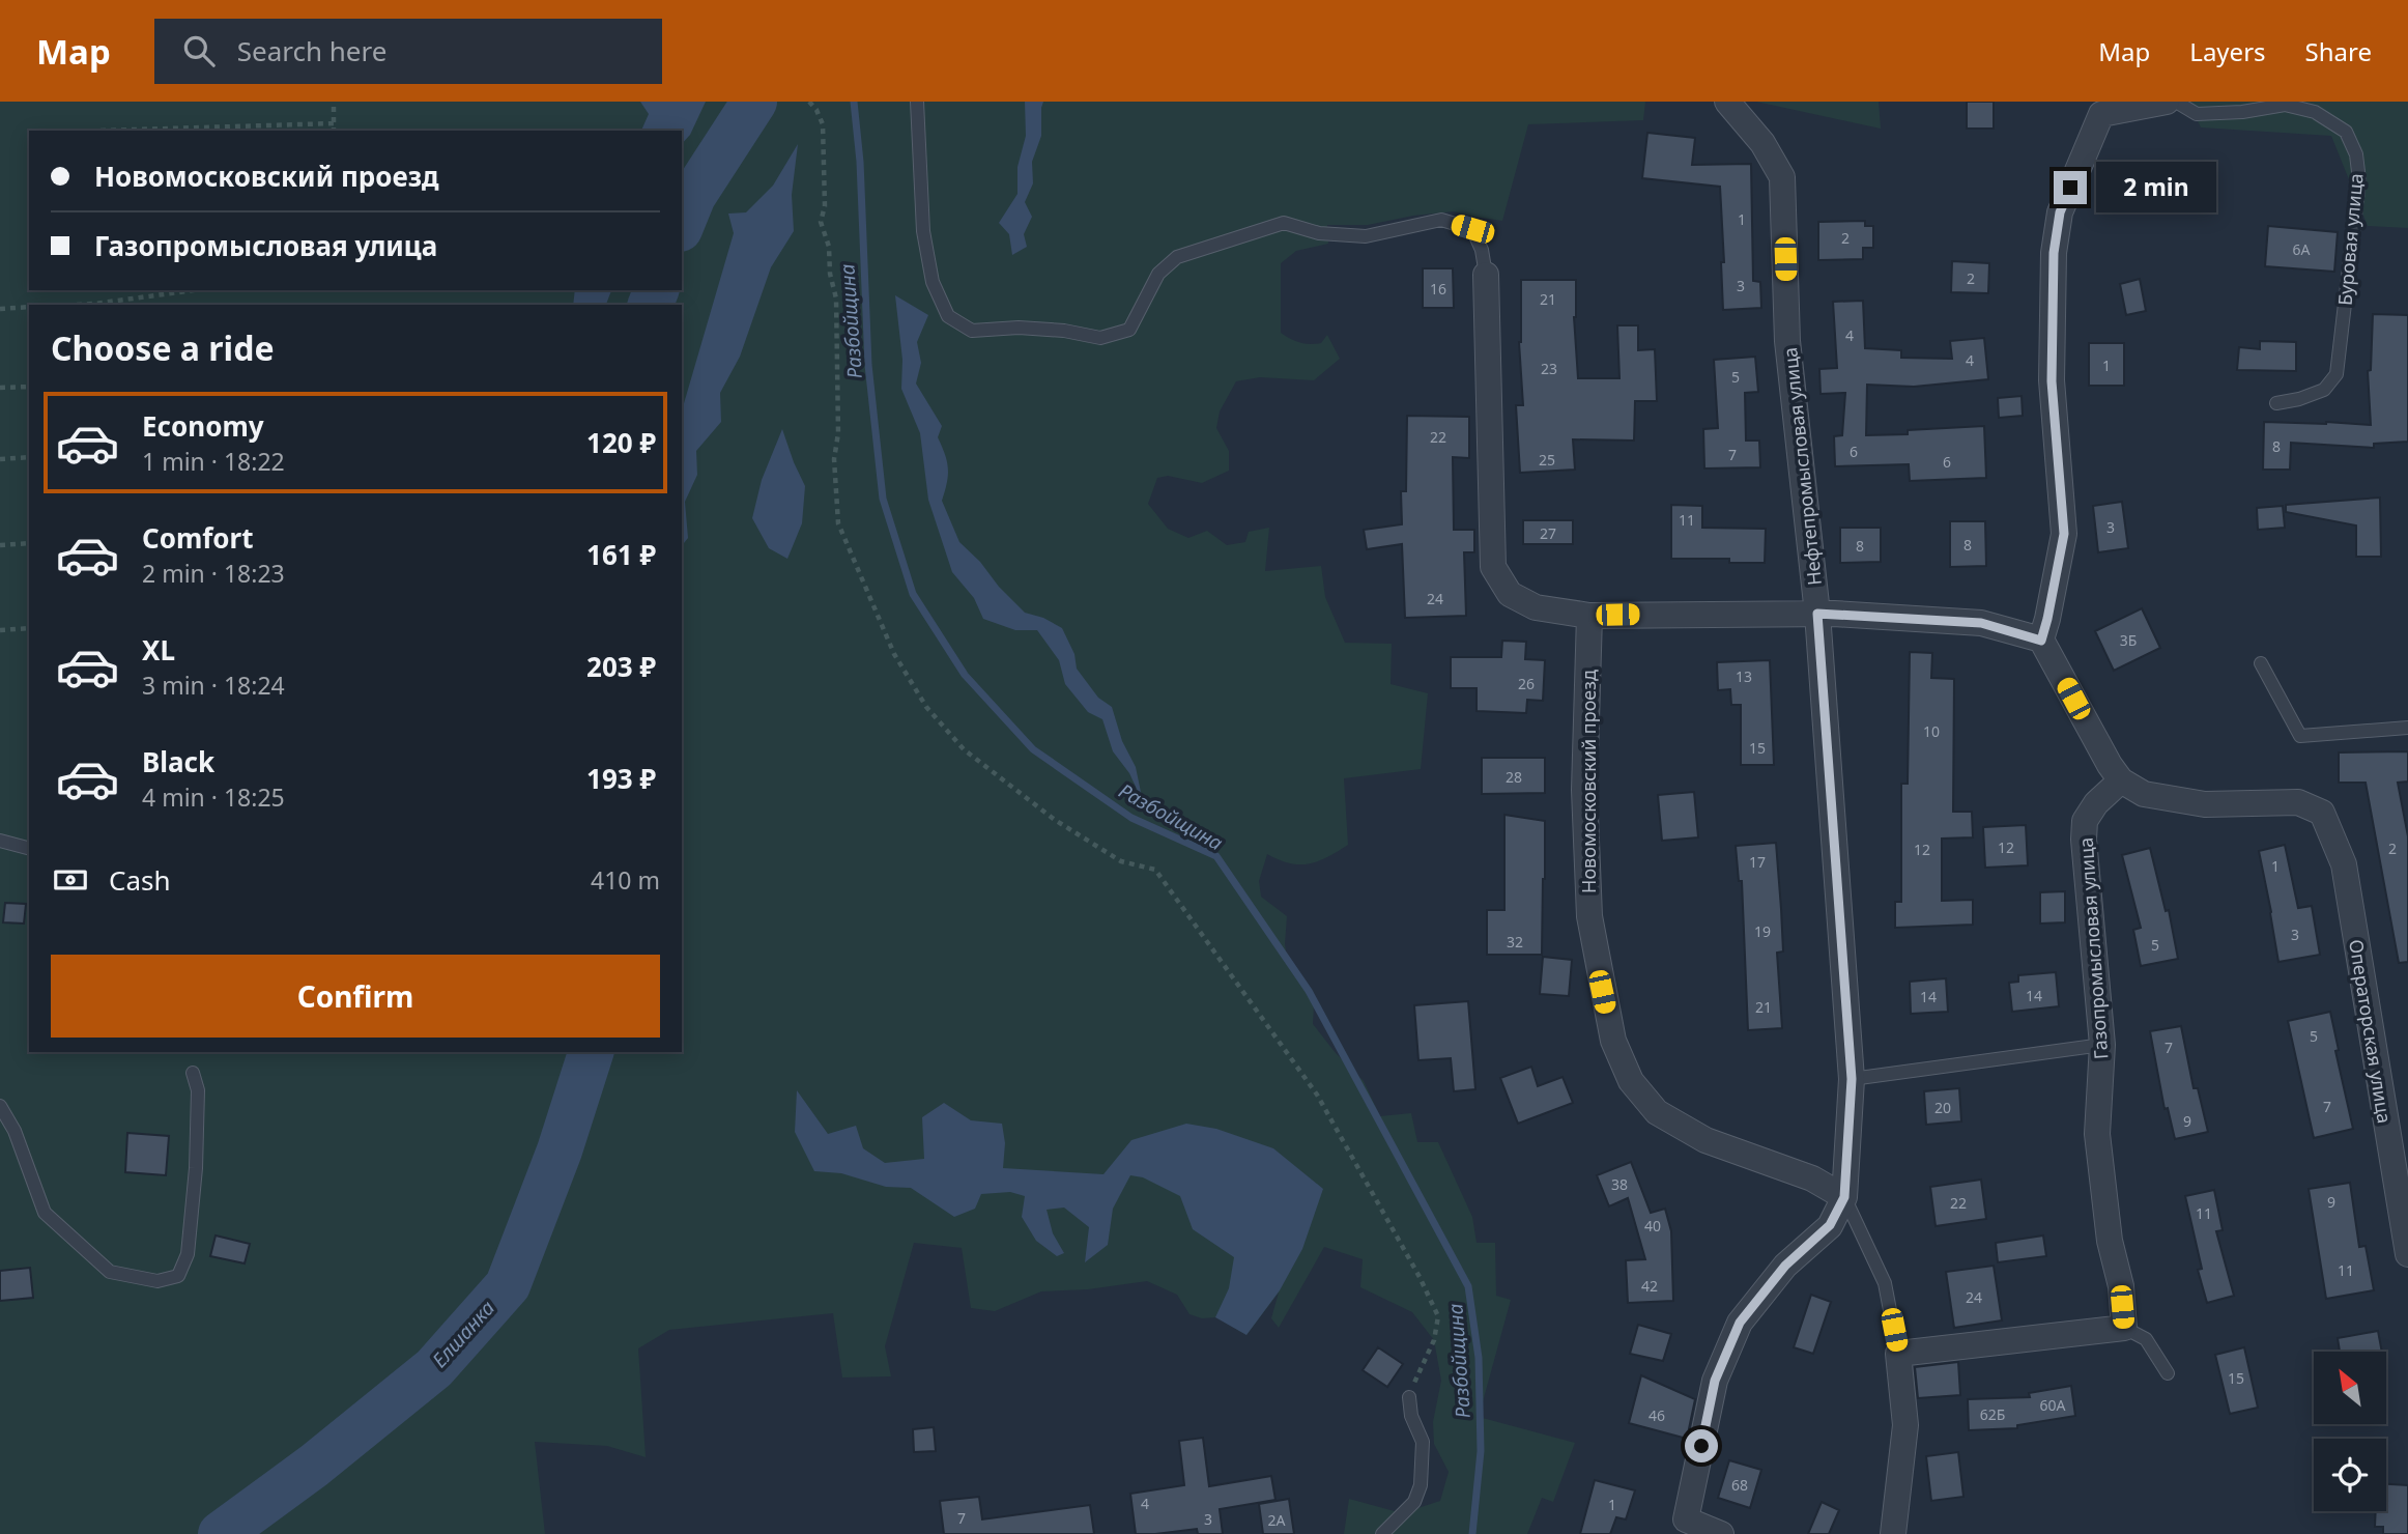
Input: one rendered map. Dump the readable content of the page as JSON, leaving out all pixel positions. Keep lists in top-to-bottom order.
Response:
{
  "streets": {
    "street": [
      "Нефтепромысловая улица",
      "Новомосковский проезд",
      "Газопромысловая улица",
      "Операторская улица"
    ],
    "lane": ["Буровая улица"]
  },
  "crossings": [
    ["Нефтепромысловая улица", "Новомосковский проезд"],
    ["Газопромысловая улица", "Операторская улица"]
  ],
  "water": ["Разбойщина", "Елшанка"],
  "house_numbers": [
    "1",
    "2",
    "6А",
    "2",
    "3",
    "16",
    "21",
    "4",
    "4",
    "1",
    "23",
    "5",
    "22",
    "8",
    "6",
    "7",
    "25",
    "6",
    "11",
    "3",
    "27",
    "8",
    "8",
    "24",
    "3Б",
    "13",
    "26",
    "10",
    "15",
    "28",
    "12",
    "2",
    "12",
    "17",
    "1",
    "19",
    "3",
    "32",
    "5",
    "14",
    "14",
    "21",
    "5",
    "7",
    "7",
    "20",
    "9",
    "38",
    "9",
    "22",
    "11",
    "40",
    "11",
    "42",
    "24",
    "15",
    "60А",
    "62Б",
    "46",
    "68",
    "4",
    "1",
    "7",
    "3",
    "2А"
  ],
  "north": "top left",
  "page": {
    "header": "Map",
    "search": "Search here",
    "nav": ["Map", "Layers", "Share"],
    "banner": ["Новомосковский проезд", "Газопромысловая улица"],
    "bubble": "2 min",
    "heading": "Choose a ride",
    "list": [
      {
        "name": "Economy",
        "note": "1 min · 18:22",
        "value": "120 ₽"
      },
      {
        "name": "Comfort",
        "note": "2 min · 18:23",
        "value": "161 ₽"
      },
      {
        "name": "XL",
        "note": "3 min · 18:24",
        "value": "203 ₽"
      },
      {
        "name": "Black",
        "note": "4 min · 18:25",
        "value": "193 ₽"
      }
    ],
    "pay": ["Cash", "410 m"],
    "buttons": "Confirm"
  }
}
